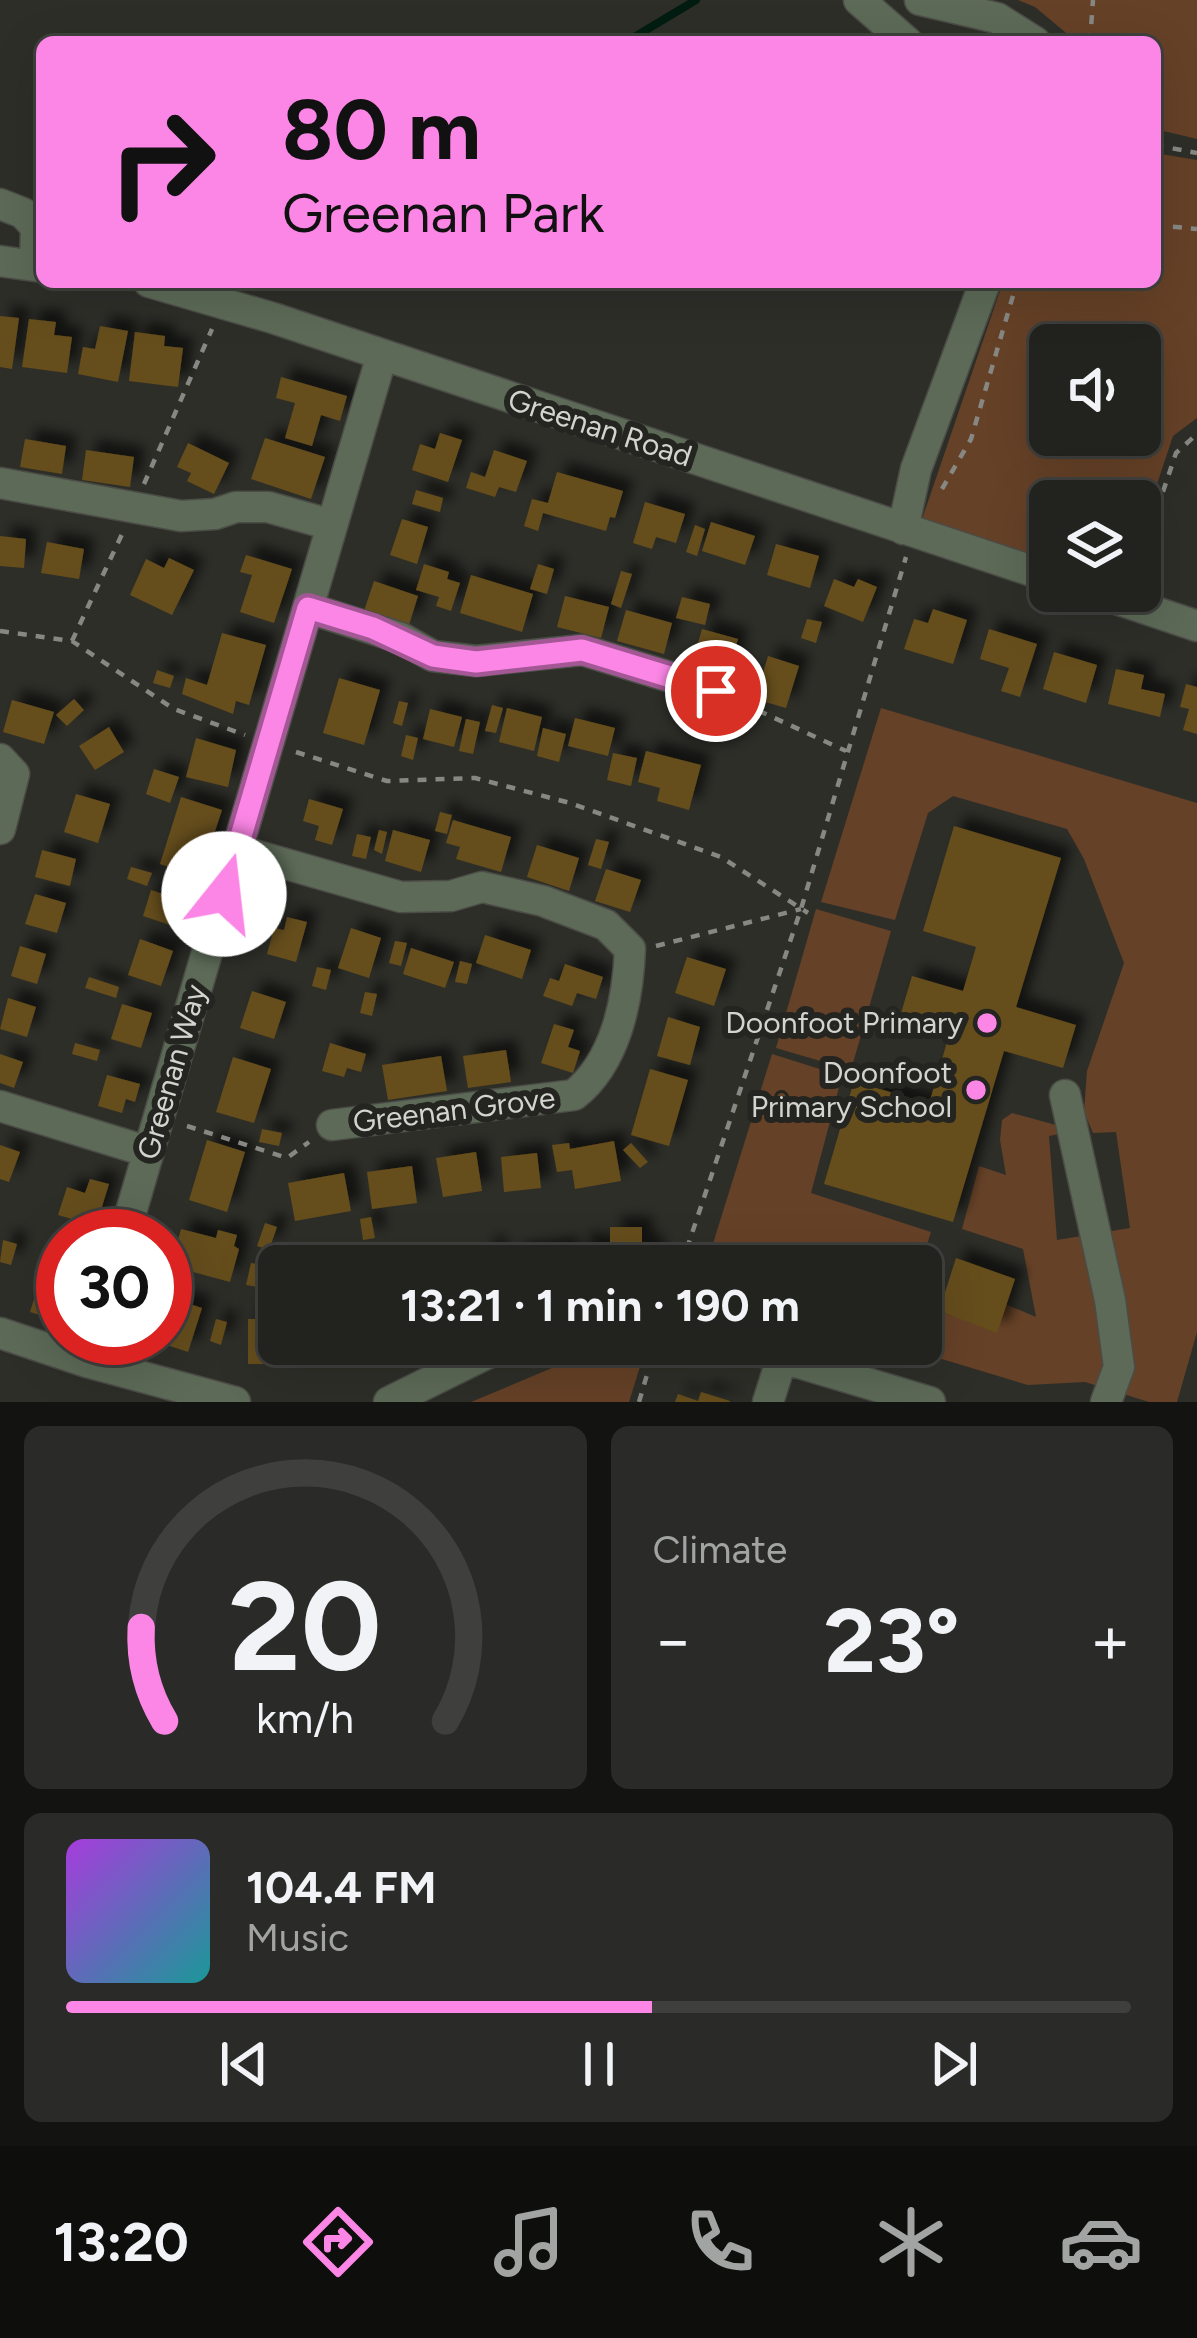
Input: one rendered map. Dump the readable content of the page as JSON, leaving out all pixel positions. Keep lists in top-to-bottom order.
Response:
{
  "streets": {
    "street": ["Greenan Road", "Greenan Way", "Greenan Grove"]
  },
  "crossings": [
    ["Greenan Road", "Greenan Way"]
  ],
  "places": ["Doonfoot Primary", "Doonfoot Primary School"],
  "page": {
    "turn": ["80 m", "Greenan Park"],
    "limit": "30",
    "trip": "13:21 · 1 min · 190 m",
    "tile": "Climate",
    "heat": ["−", "23°", "+"],
    "song": ["104.4 FM", "Music"],
    "tabs": "13:20",
    "gauge": ["20", "km/h"]
  }
}
